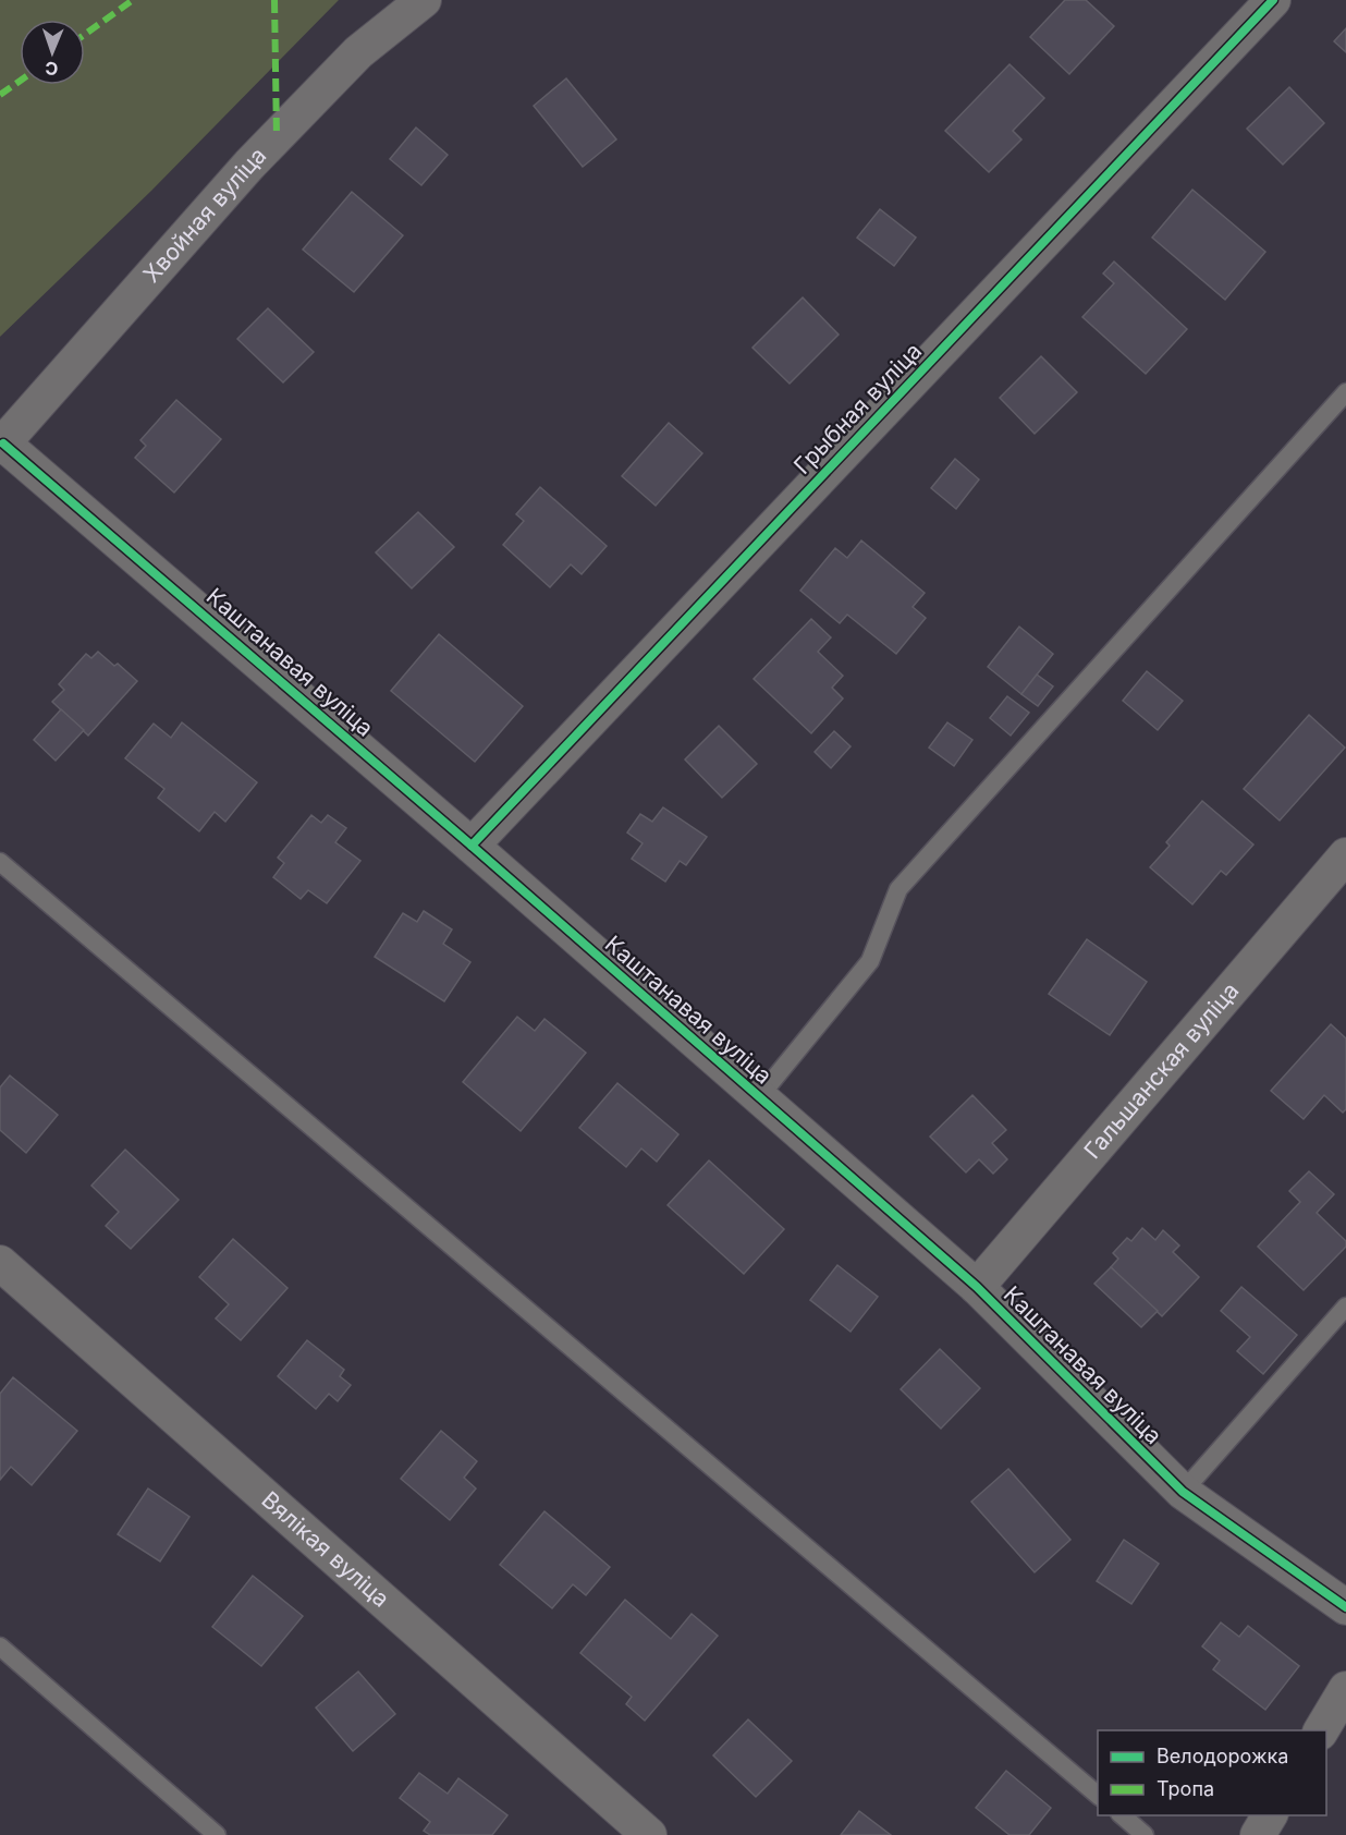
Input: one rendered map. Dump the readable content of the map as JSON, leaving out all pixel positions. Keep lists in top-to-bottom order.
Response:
{
  "streets": {
    "street": [
      "Хвойная вуліца",
      "Грыбная вуліца",
      "Каштанавая вуліца",
      "Гальшанская вуліца",
      "Вялікая вуліца"
    ]
  },
  "crossings": [
    ["Хвойная вуліца", "Каштанавая вуліца"],
    ["Грыбная вуліца", "Каштанавая вуліца"],
    ["Каштанавая вуліца", "Гальшанская вуліца"]
  ],
  "legend": ["Велодорожка", "Тропа"],
  "north": "bottom"
}
